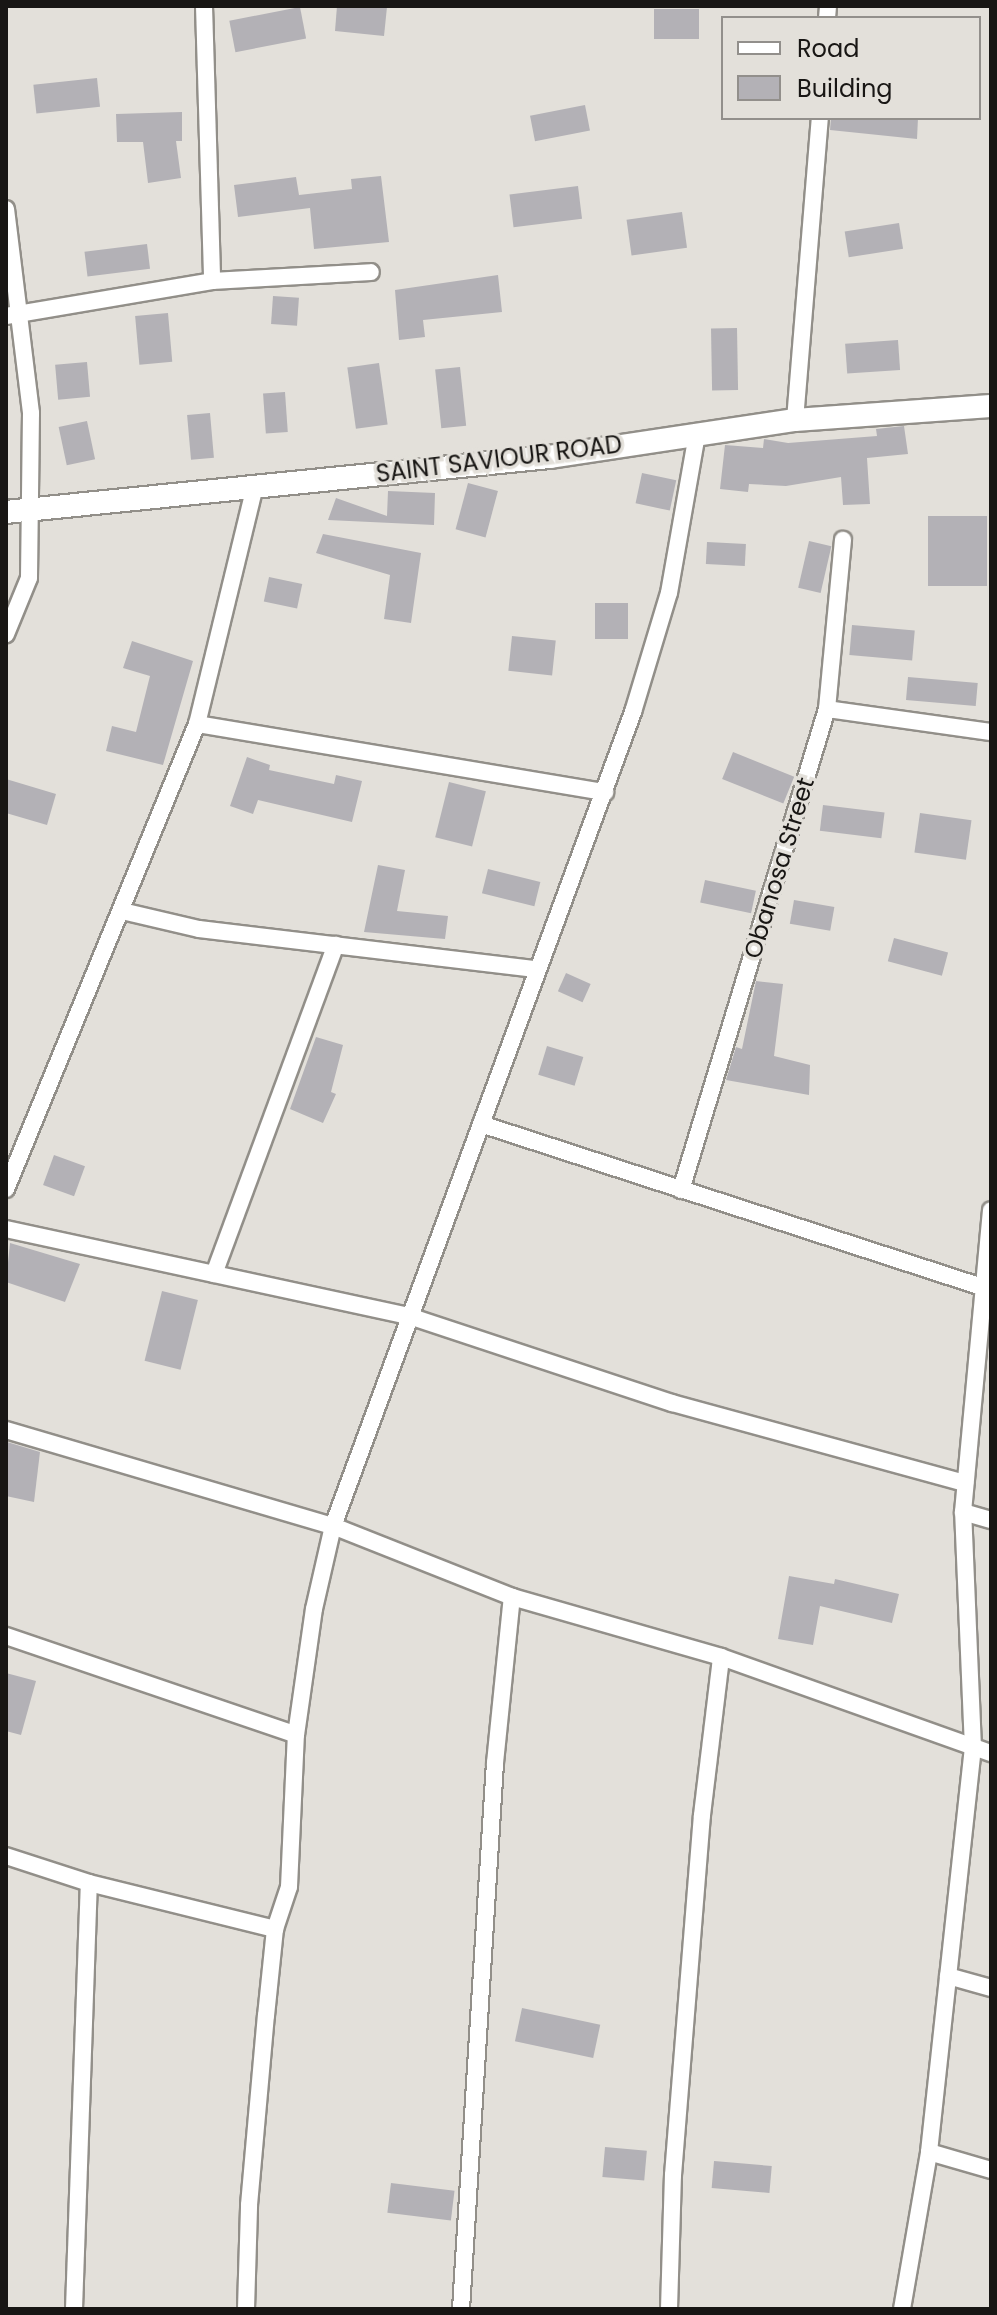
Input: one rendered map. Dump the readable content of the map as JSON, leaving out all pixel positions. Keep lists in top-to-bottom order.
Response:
{
  "streets": {
    "street": ["SAINT SAVIOUR ROAD", "Obanosa Street"]
  },
  "legend": ["Road", "Building"]
}
